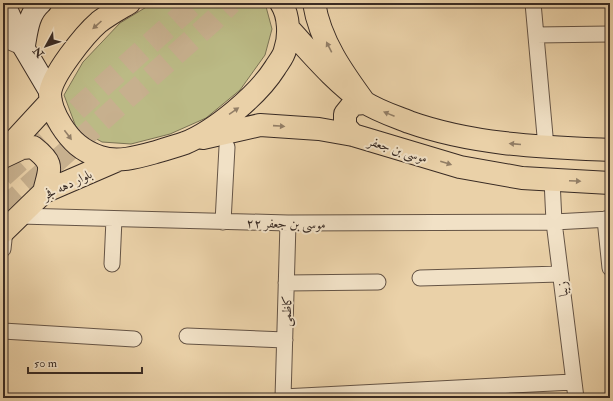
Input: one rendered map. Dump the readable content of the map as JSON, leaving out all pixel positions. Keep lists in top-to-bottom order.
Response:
{
  "streets": {
    "main road": ["موسی بن جعفر", "بلوار دهه فجر"],
    "street": ["موسی بن جعفر ۲۲", "زیبا", "کاظمی"]
  },
  "crossings": [
    ["موسی بن جعفر", "زیبا"],
    ["بلوار دهه فجر", "موسی بن جعفر ۲۲"],
    ["موسی بن جعفر ۲۲", "زیبا"],
    ["موسی بن جعفر ۲۲", "کاظمی"]
  ],
  "scale_bar": "50 m",
  "north": "bottom left"
}
